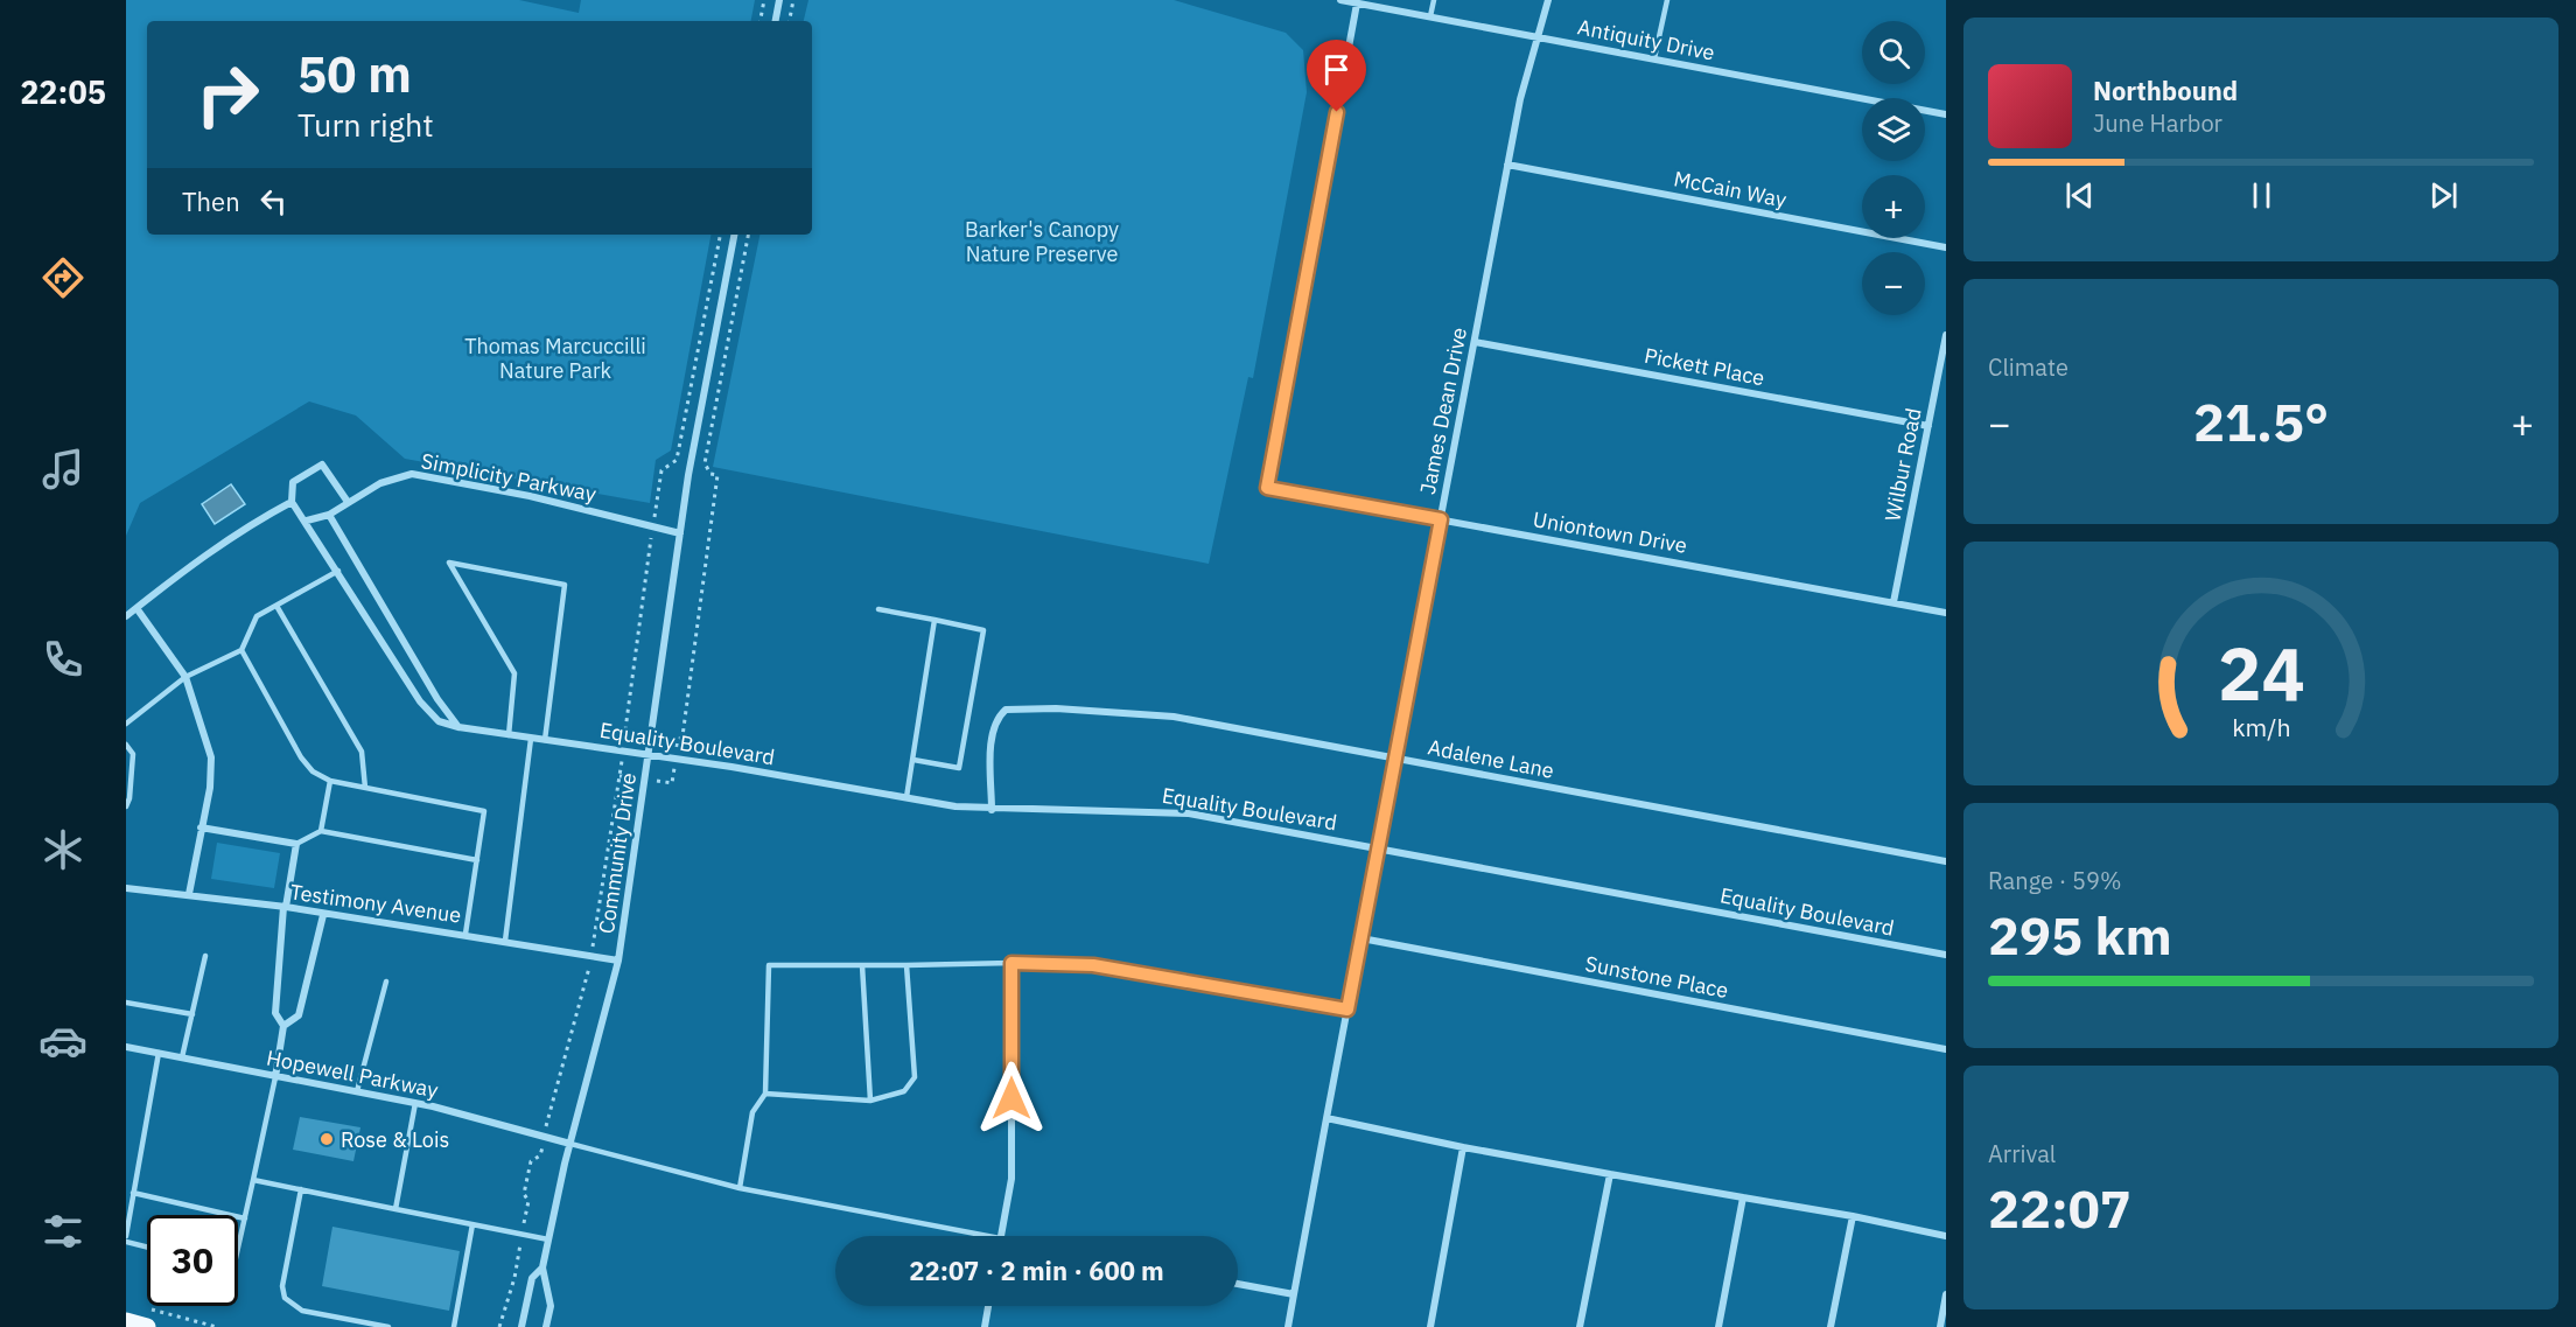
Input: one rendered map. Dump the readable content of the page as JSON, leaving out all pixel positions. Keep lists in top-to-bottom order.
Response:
{
  "streets": {
    "street": [
      "Antiquity Drive",
      "McCain Way",
      "Pickett Place",
      "James Dean Drive",
      "Wilbur Road",
      "Simplicity Parkway",
      "Uniontown Drive",
      "Equality Boulevard",
      "Adalene Lane",
      "Community Drive",
      "Testimony Avenue",
      "Sunstone Place",
      "Hopewell Parkway"
    ]
  },
  "crossings": [
    ["Antiquity Drive", "James Dean Drive"],
    ["Antiquity Drive", "Uniontown Drive"],
    ["McCain Way", "James Dean Drive"],
    ["Pickett Place", "James Dean Drive"],
    ["Pickett Place", "Wilbur Road"],
    ["James Dean Drive", "Uniontown Drive"],
    ["James Dean Drive", "Equality Boulevard"],
    ["James Dean Drive", "Adalene Lane"],
    ["James Dean Drive", "Sunstone Place"],
    ["Wilbur Road", "Uniontown Drive"],
    ["Simplicity Parkway", "Community Drive"],
    ["Equality Boulevard", "Adalene Lane"],
    ["Equality Boulevard", "Community Drive"],
    ["Community Drive", "Testimony Avenue"],
    ["Community Drive", "Hopewell Parkway"]
  ],
  "parks": ["Barker's Canopy Nature Preserve", "Thomas Marcuccilli Nature Park"],
  "places": ["Rose & Lois"],
  "page": {
    "tabs": "22:05",
    "map_buttons": ["+", "−"],
    "turn": ["50 m", "Turn right"],
    "song": ["Northbound", "June Harbor"],
    "then": "Then",
    "tile": [
      "Climate",
      ["Range · 59%", "295 km"],
      ["Arrival", "22:07"]
    ],
    "heat": ["−", "21.5°", "+"],
    "limit": "30",
    "trip": "22:07 · 2 min · 600 m",
    "gauge": ["24", "km/h"]
  }
}
